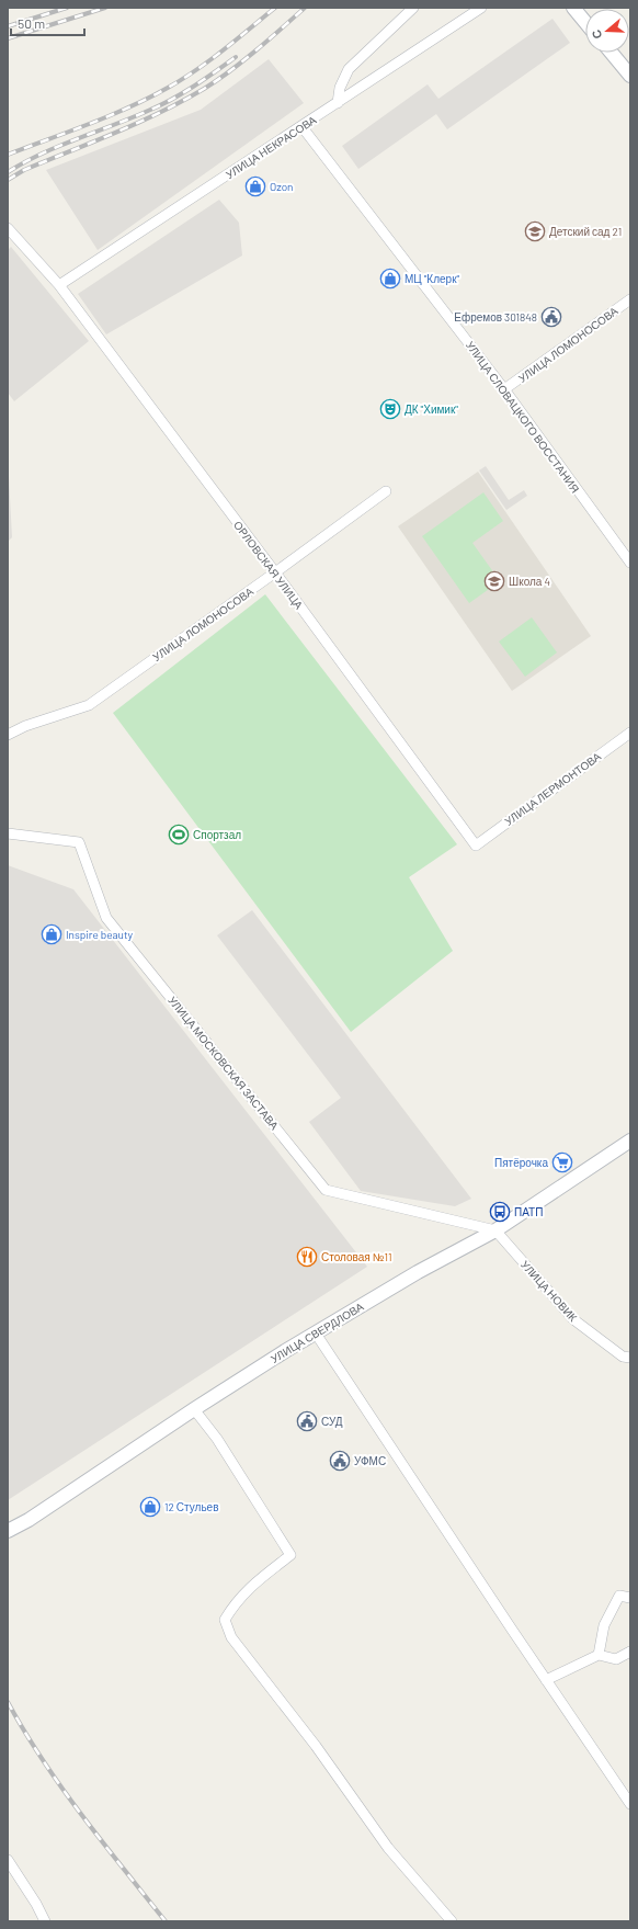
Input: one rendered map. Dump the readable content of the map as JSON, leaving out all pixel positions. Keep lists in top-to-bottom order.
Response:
{
  "streets": {
    "main road": ["УЛИЦА СВЕРДЛОВА"],
    "street": [
      "УЛИЦА НЕКРАСОВА",
      "УЛИЦА ЛОМОНОСОВА",
      "УЛИЦА СЛОВАЦКОГО ВОССТАНИЯ",
      "ОРЛОВСКАЯ УЛИЦА",
      "УЛИЦА ЛЕРМОНТОВА",
      "УЛИЦА МОСКОВСКАЯ ЗАСТАВА",
      "УЛИЦА НОВИК"
    ]
  },
  "crossings": [
    ["УЛИЦА НЕКРАСОВА", "УЛИЦА СЛОВАЦКОГО ВОССТАНИЯ"],
    ["УЛИЦА НЕКРАСОВА", "ОРЛОВСКАЯ УЛИЦА"],
    ["УЛИЦА ЛОМОНОСОВА", "УЛИЦА СЛОВАЦКОГО ВОССТАНИЯ"],
    ["УЛИЦА ЛОМОНОСОВА", "ОРЛОВСКАЯ УЛИЦА"],
    ["ОРЛОВСКАЯ УЛИЦА", "УЛИЦА ЛЕРМОНТОВА"],
    ["УЛИЦА МОСКОВСКАЯ ЗАСТАВА", "УЛИЦА НОВИК"],
    ["УЛИЦА МОСКОВСКАЯ ЗАСТАВА", "УЛИЦА СВЕРДЛОВА"],
    ["УЛИЦА НОВИК", "УЛИЦА СВЕРДЛОВА"]
  ],
  "places": {
    "shop": [
      "Ozon",
      "МЦ \"Клерк\"",
      "Inspire beauty",
      "12 Стульев"
    ],
    "school or university": ["Детский сад 21", "Школа 4"],
    "public building": ["Ефремов 301848", "СУД", "УФМС"],
    "theatre": ["ДК \"Химик\""],
    "sports": ["Спортзал"],
    "supermarket": ["Пятёрочка"],
    "bus stop": ["ПАТП"],
    "restaurant": ["Столовая №11"]
  },
  "scale_bar": "50 m",
  "north": "left"
}
